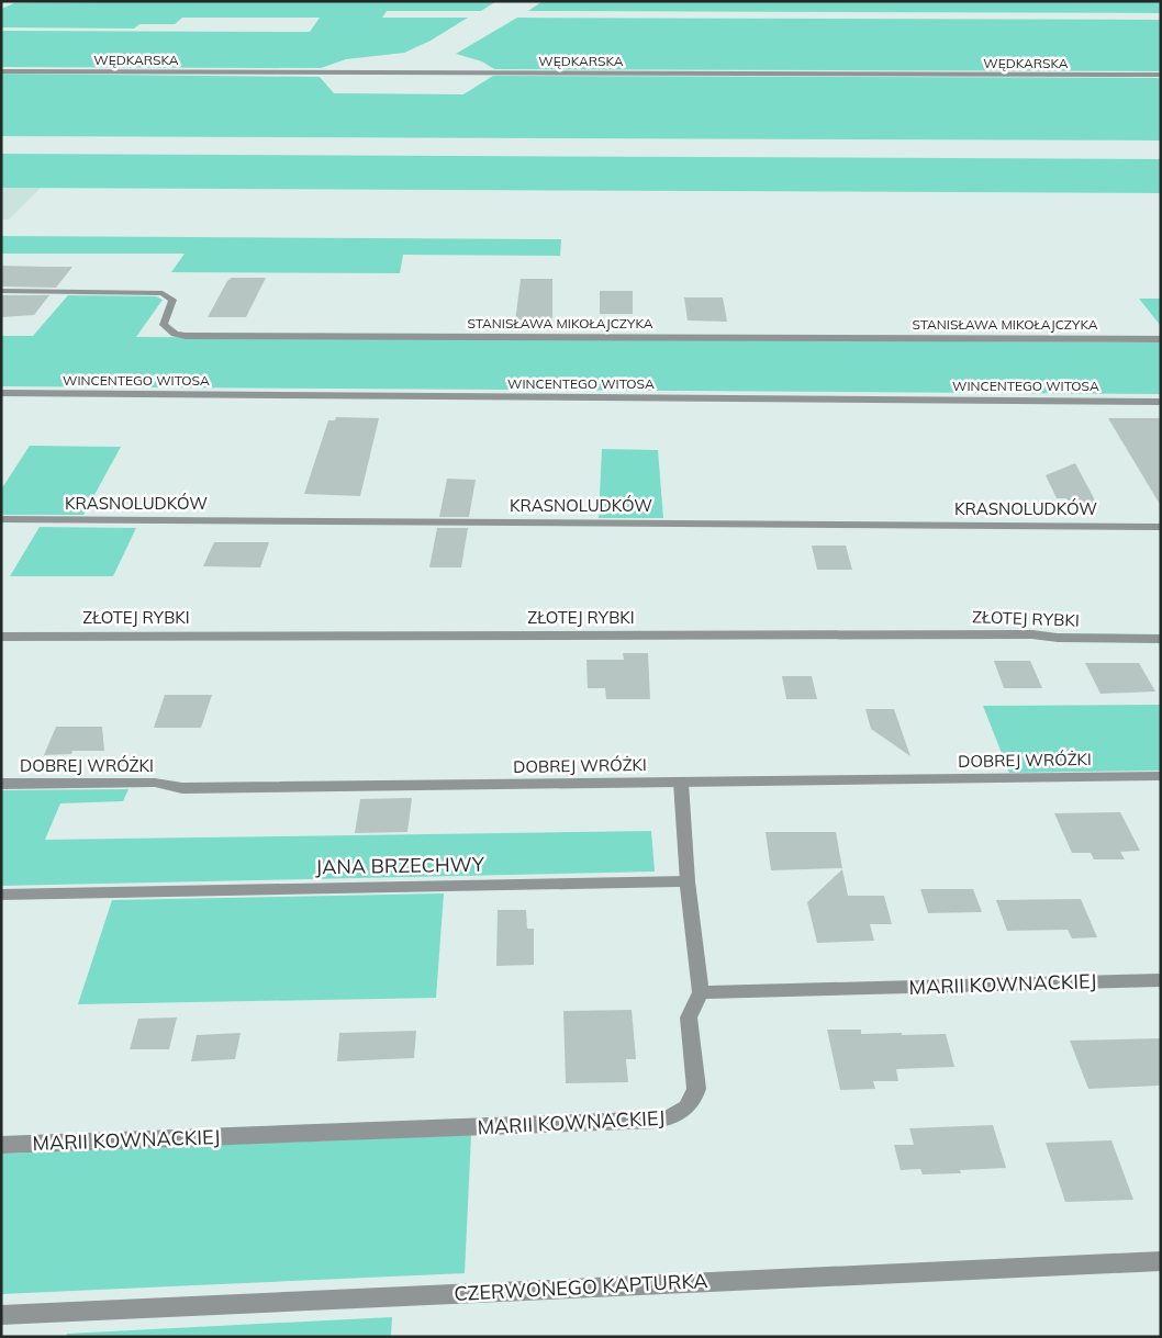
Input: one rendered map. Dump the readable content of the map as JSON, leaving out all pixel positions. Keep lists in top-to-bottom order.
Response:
{
  "streets": {
    "street": [
      "WĘDKARSKA",
      "STANISŁAWA MIKOŁAJCZYKA",
      "WINCENTEGO WITOSA",
      "KRASNOLUDKÓW",
      "ZŁOTEJ RYBKI",
      "DOBREJ WRÓŻKI",
      "JANA BRZECHWY",
      "MARII KOWNACKIEJ",
      "CZERWONEGO KAPTURKA"
    ]
  }
}
